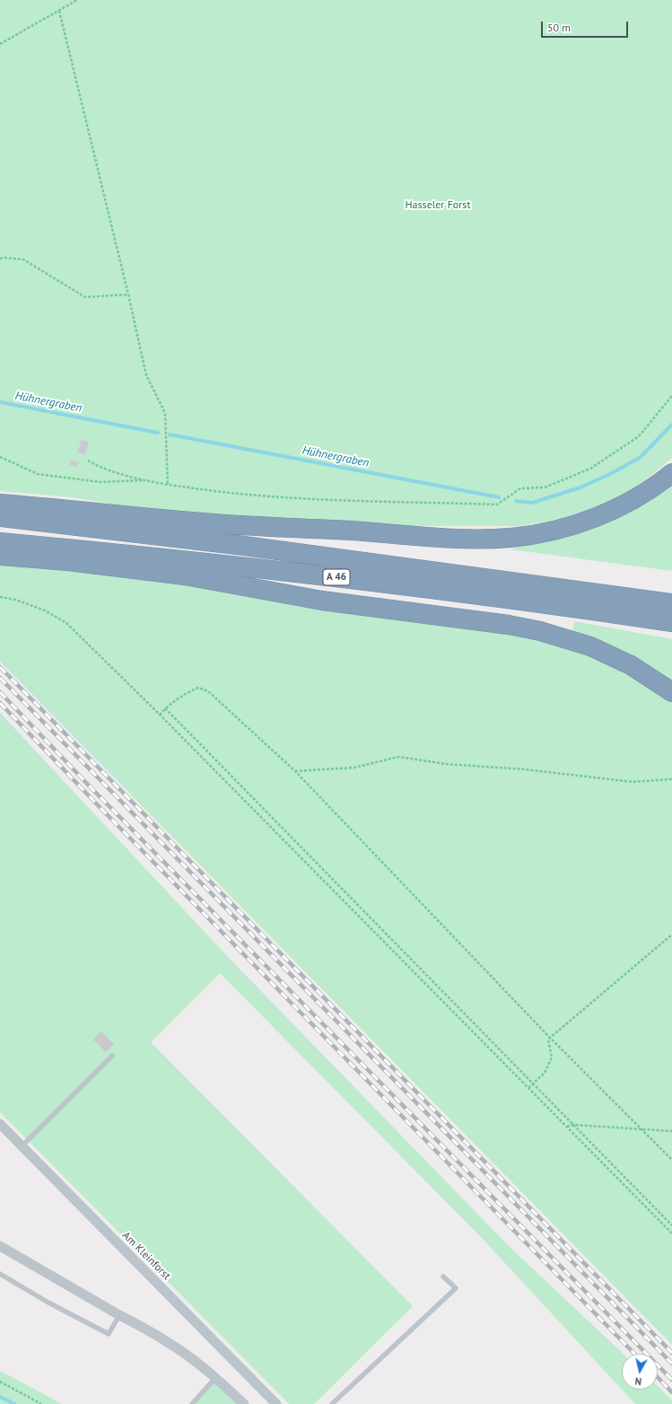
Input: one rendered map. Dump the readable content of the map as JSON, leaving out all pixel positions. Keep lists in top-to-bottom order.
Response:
{
  "streets": {
    "highway": ["A 46"],
    "street": ["Am Kleinforst"]
  },
  "water": ["Hühnergraben"],
  "parks": ["Hasseler Forst"],
  "scale_bar": "50 m",
  "north": "bottom"
}
